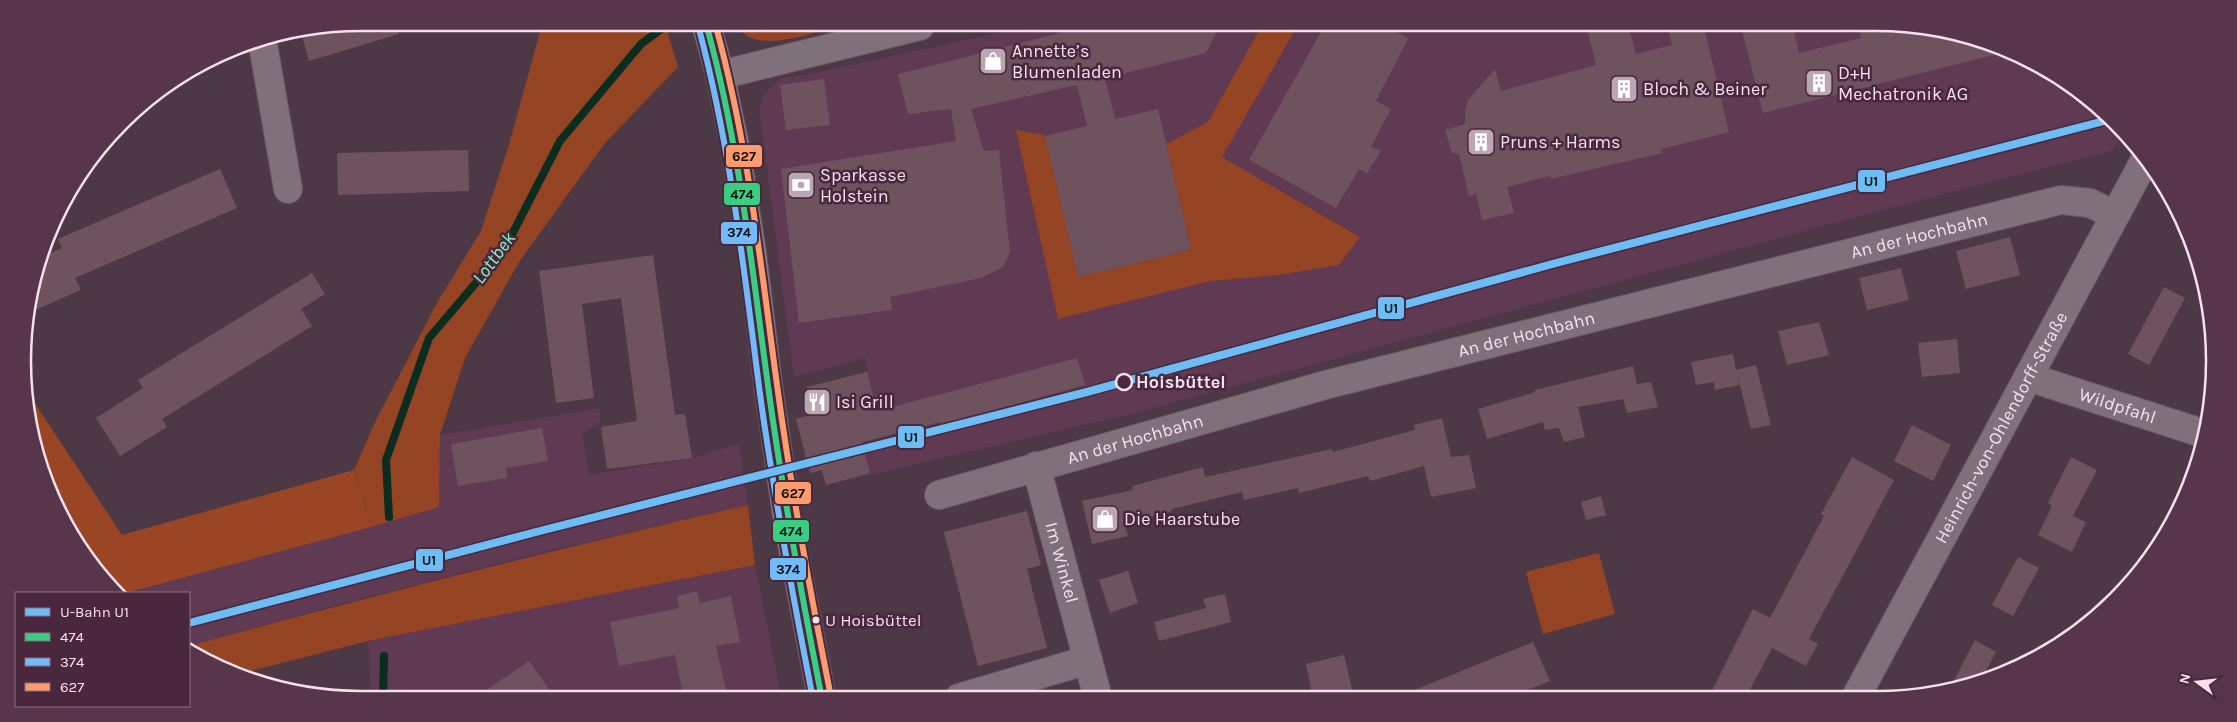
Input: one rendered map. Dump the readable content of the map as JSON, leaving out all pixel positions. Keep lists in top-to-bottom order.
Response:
{
  "streets": {
    "street": [
      "An der Hochbahn",
      "Wildpfahl",
      "Heinrich-von-Ohlendorff-Straße",
      "Im Winkel"
    ]
  },
  "crossings": [
    ["An der Hochbahn", "Heinrich-von-Ohlendorff-Straße"],
    ["An der Hochbahn", "Im Winkel"],
    ["Wildpfahl", "Heinrich-von-Ohlendorff-Straße"]
  ],
  "water": ["Lottbek"],
  "places": {
    "shop": ["Annette’s Blumenladen", "Die Haarstube"],
    "building": ["D+H Mechatronik AG", "Bloch & Beiner", "Pruns + Harms"],
    "bank": ["Sparkasse Holstein"],
    "other": ["Hoisbüttel", "U Hoisbüttel"],
    "restaurant": ["Isi Grill"]
  },
  "lines": [
    "transit line 474",
    "transit line 374",
    "transit line 627",
    "metro line U1"
  ],
  "legend": [
    "U-Bahn U1",
    "474",
    "374",
    "627"
  ],
  "north": "left"
}
